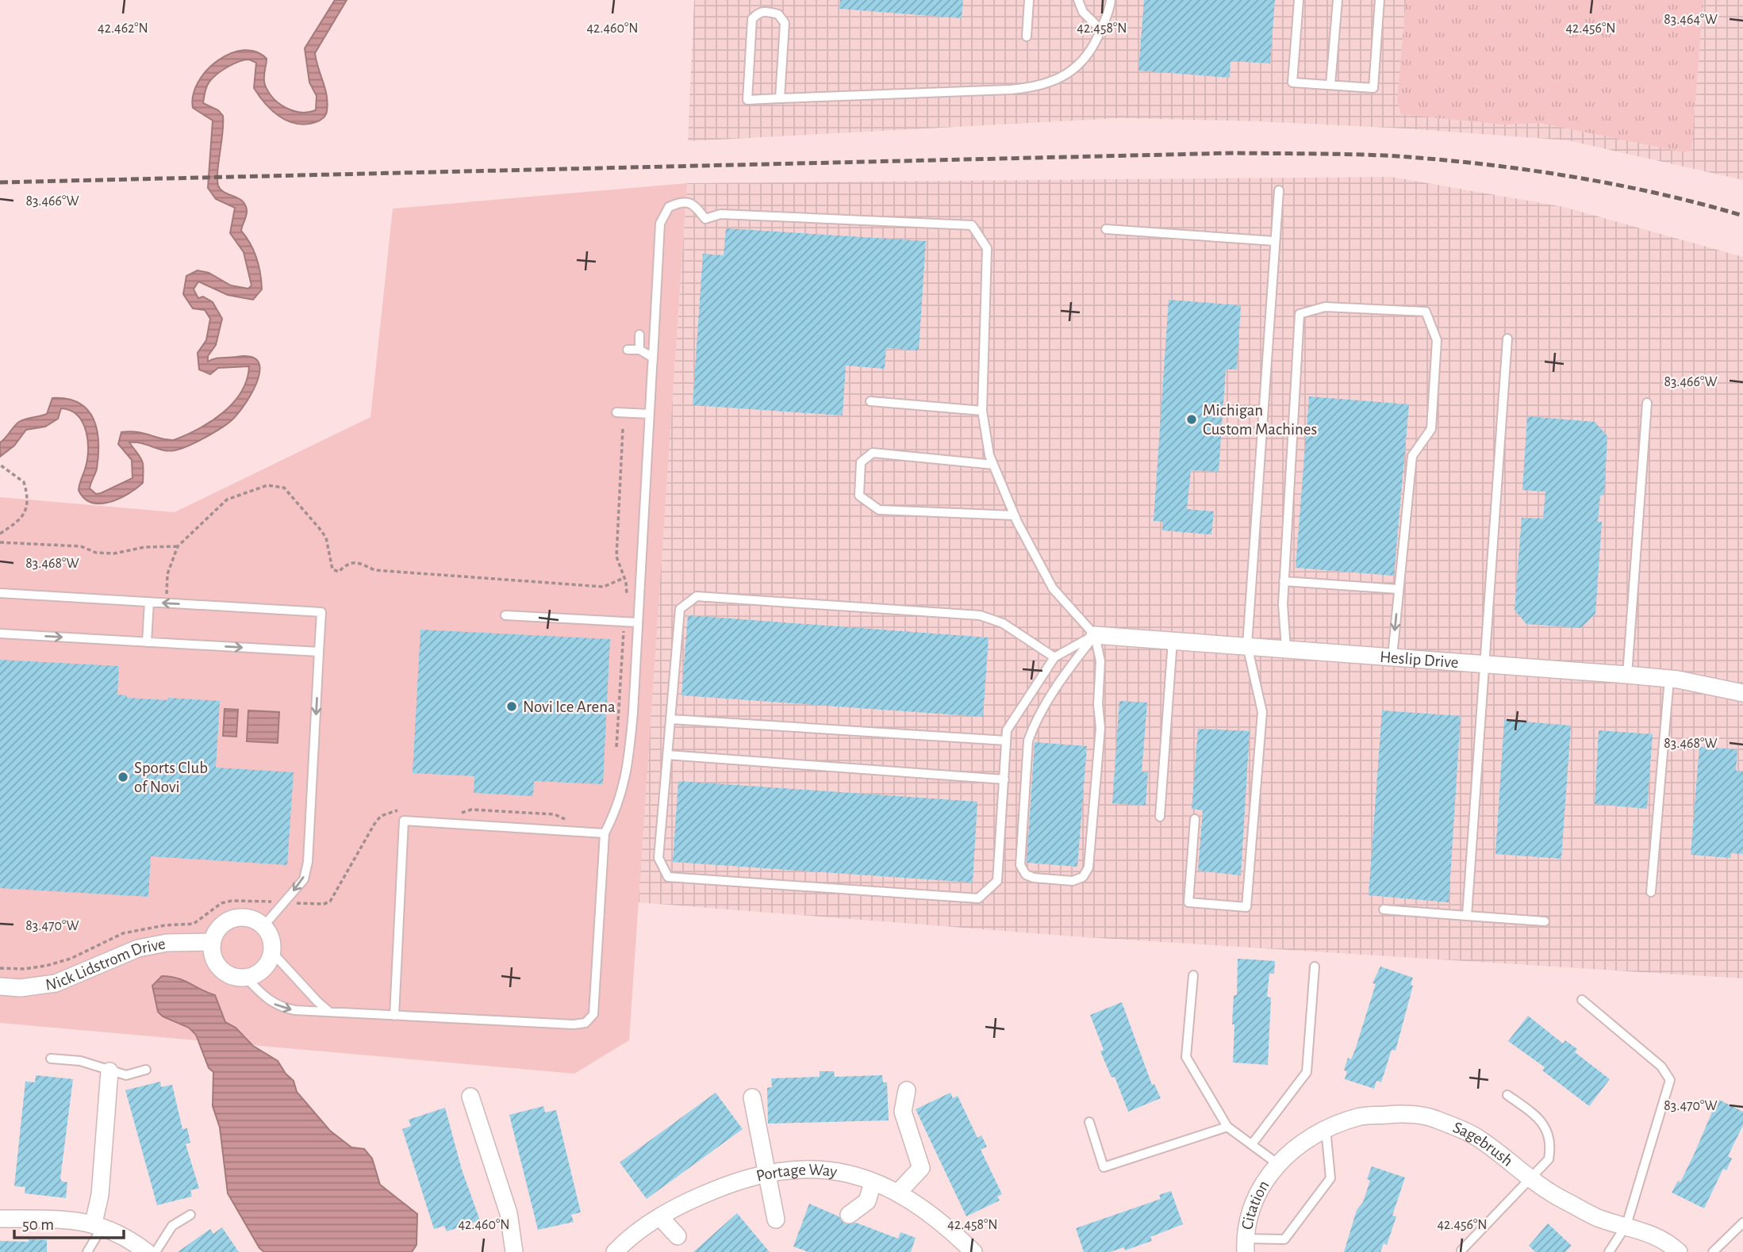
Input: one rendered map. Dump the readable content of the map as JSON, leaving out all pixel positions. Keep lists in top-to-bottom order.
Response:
{
  "streets": {
    "street": [
      "Heslip Drive",
      "Nick Lidstrom Drive",
      "Sagebrush",
      "Portage Way",
      "Citation"
    ]
  },
  "crossings": [
    ["Sagebrush", "Citation"]
  ],
  "places": ["Michigan Custom Machines", "Novi Ice Arena", "Sports Club of Novi"],
  "scale_bar": "50 m",
  "coordinates": [
    "83.464°W",
    "42.462°N",
    "42.460°N",
    "42.458°N",
    "42.456°N",
    "83.466°W",
    "83.468°W",
    "83.470°W"
  ]
}
